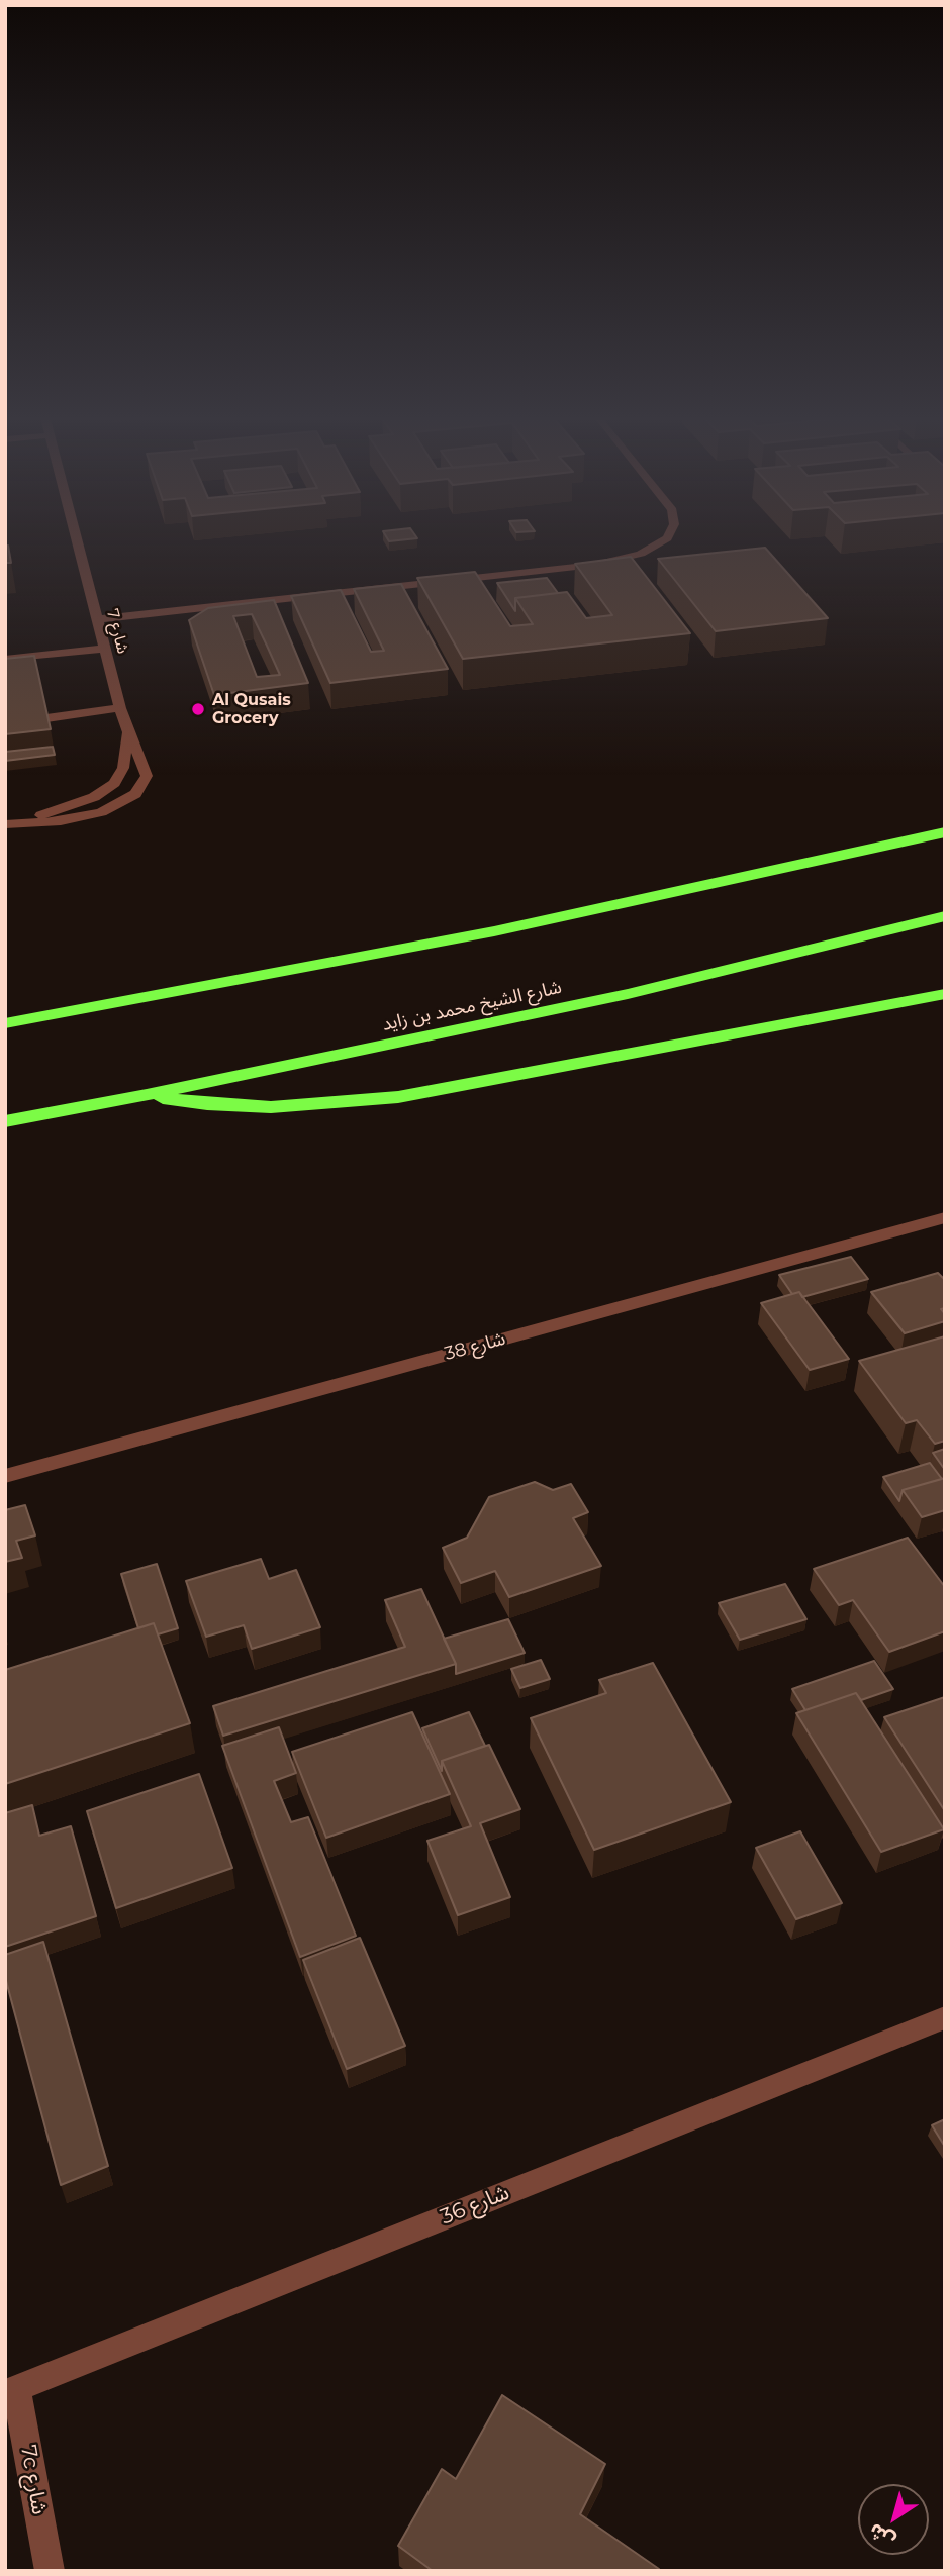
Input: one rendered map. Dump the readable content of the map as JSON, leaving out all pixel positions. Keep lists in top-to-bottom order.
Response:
{
  "streets": {
    "highway": ["شارع الشيخ محمد بن زايد"],
    "street": [
      "شارع 7",
      "شارع 38",
      "شارع 36",
      "7c شارع"
    ]
  },
  "crossings": [
    ["شارع 36", "7c شارع"]
  ],
  "places": ["Al Qusais Grocery"],
  "north": "bottom left"
}
